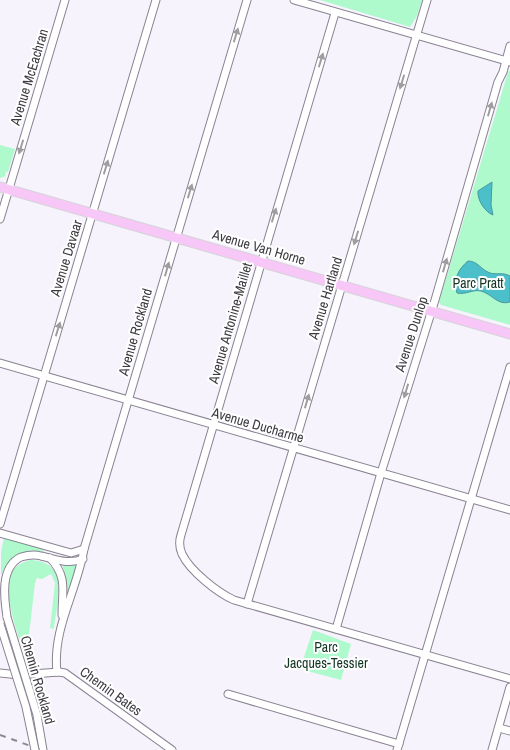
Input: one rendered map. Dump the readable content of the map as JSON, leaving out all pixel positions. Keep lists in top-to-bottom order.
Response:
{
  "streets": {
    "main road": ["Avenue Van Horne"],
    "street": [
      "Avenue McEachran",
      "Avenue Davaar",
      "Avenue Hartland",
      "Avenue Antonine-Maillet",
      "Avenue Rockland",
      "Avenue Dunlop",
      "Avenue Ducharme",
      "Chemin Rockland",
      "Chemin Bates"
    ]
  },
  "crossings": [
    ["Avenue McEachran", "Avenue Van Horne"],
    ["Avenue Van Horne", "Avenue Davaar"],
    ["Avenue Van Horne", "Avenue Hartland"],
    ["Avenue Van Horne", "Avenue Antonine-Maillet"],
    ["Avenue Van Horne", "Avenue Rockland"],
    ["Avenue Van Horne", "Avenue Dunlop"],
    ["Avenue Davaar", "Avenue Ducharme"],
    ["Avenue Hartland", "Avenue Antonine-Maillet"],
    ["Avenue Hartland", "Avenue Ducharme"],
    ["Avenue Antonine-Maillet", "Avenue Ducharme"],
    ["Avenue Rockland", "Avenue Ducharme"],
    ["Avenue Rockland", "Chemin Bates"],
    ["Avenue Dunlop", "Avenue Ducharme"]
  ],
  "one_way": [
    "Avenue McEachran",
    "Avenue Davaar",
    "Avenue Antonine-Maillet",
    "Avenue Rockland"
  ],
  "parks": ["Parc Pratt", "Parc Jacques-Tessier"]
}
